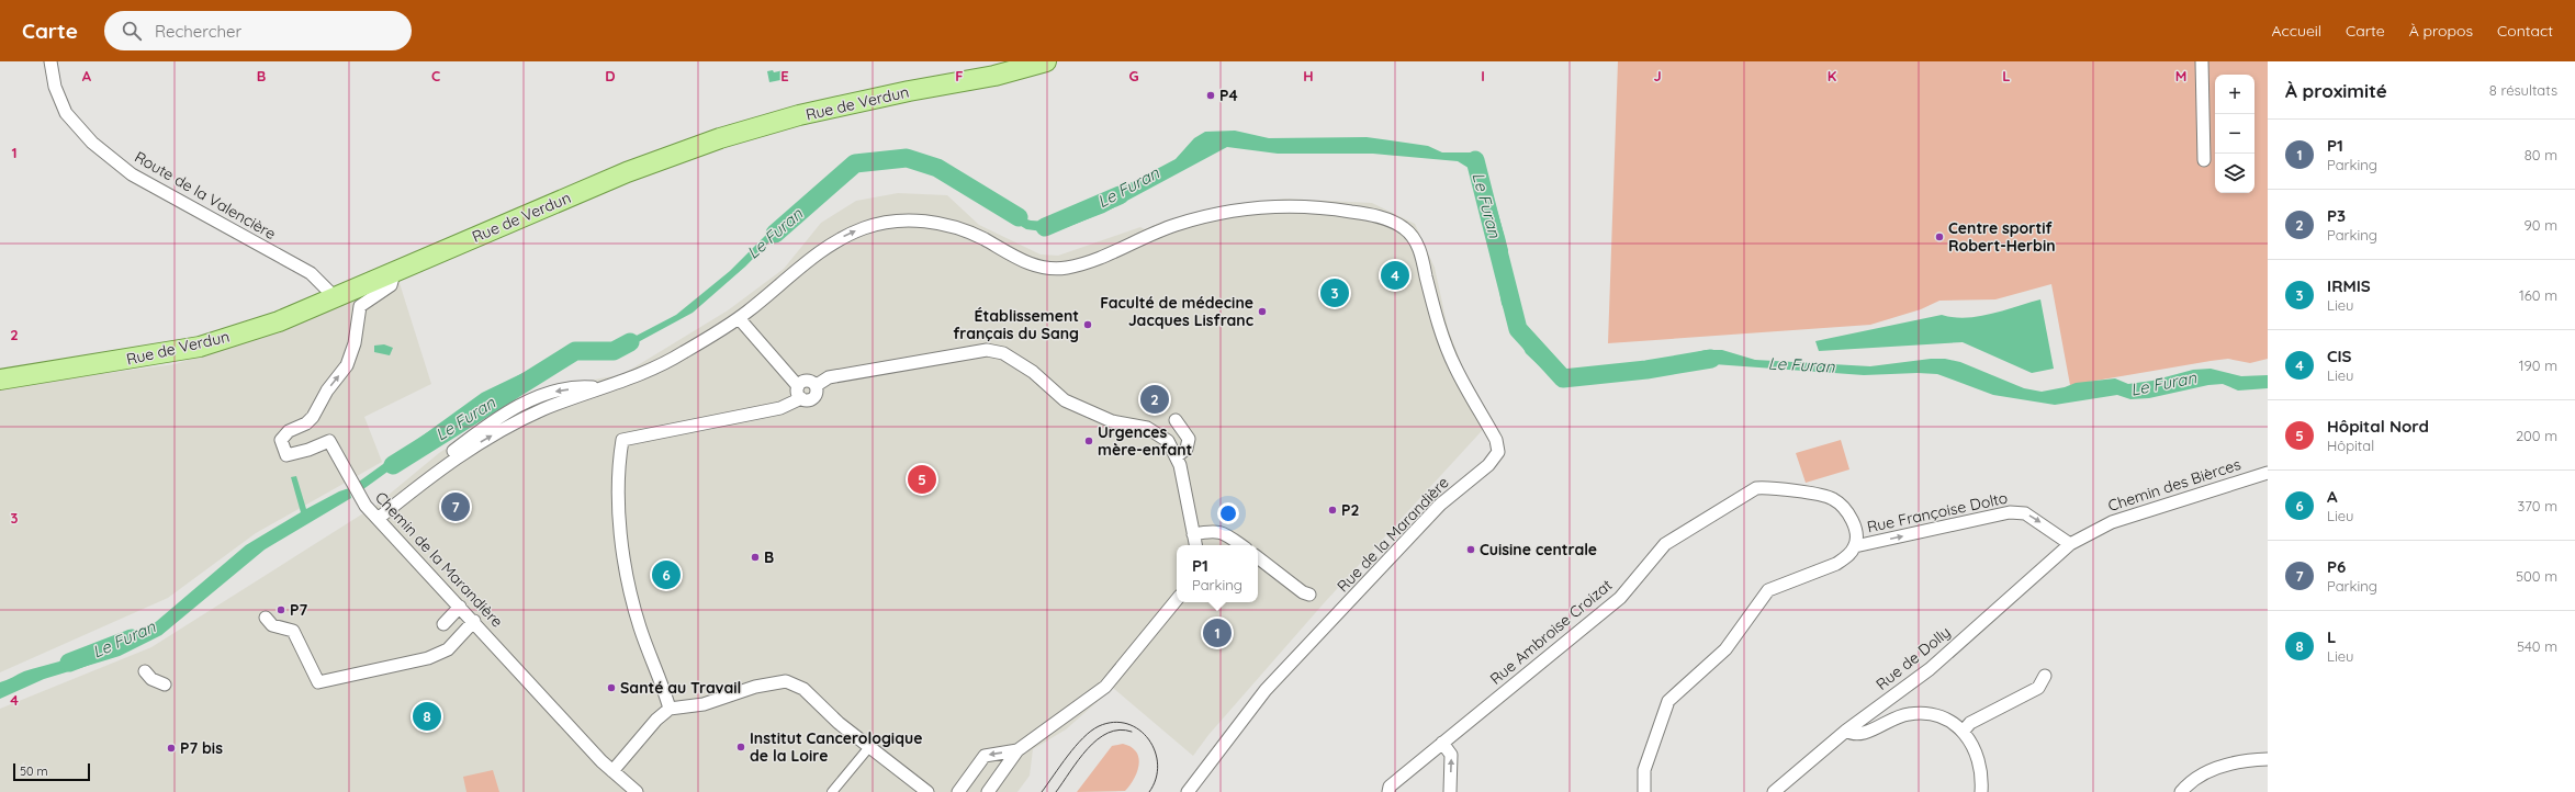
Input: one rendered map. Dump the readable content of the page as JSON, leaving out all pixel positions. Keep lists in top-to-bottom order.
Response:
{
  "streets": {
    "main road": ["Rue de Verdun"],
    "street": [
      "Route de la Valencière",
      "Chemin des Bièrces",
      "Rue Françoise Dolto",
      "Rue de la Marandière",
      "Chemin de la Marandière",
      "Rue Ambroise Croizat",
      "Rue de Dolly"
    ]
  },
  "crossings": [
    ["Rue de Verdun", "Route de la Valencière"],
    ["Rue de Verdun", "Chemin de la Marandière"],
    ["Chemin des Bièrces", "Rue Françoise Dolto"],
    ["Chemin des Bièrces", "Rue de Dolly"],
    ["Rue Françoise Dolto", "Rue Ambroise Croizat"],
    ["Rue Françoise Dolto", "Rue de Dolly"],
    ["Rue de la Marandière", "Chemin de la Marandière"]
  ],
  "one_way": ["Rue Françoise Dolto"],
  "water": ["Le Furan"],
  "places": [
    "P4",
    "Centre sportif Robert-Herbin",
    "Faculté de médecine Jacques Lisfranc",
    "Établissement français du Sang",
    "Urgences mère-enfant",
    "P2",
    "Cuisine centrale",
    "B",
    "P7",
    "Santé au Travail",
    "Institut Cancerologique de la Loire",
    "P7 bis"
  ],
  "scale_bar": "50 m",
  "page": {
    "header": "Carte",
    "search": "Rechercher",
    "nav": [
      "Accueil",
      "Carte",
      "À propos",
      "Contact"
    ],
    "heading": ["À proximité", "8 résultats"],
    "map_buttons": ["+", "−"],
    "list": [
      {
        "mark": "1",
        "name": "P1",
        "note": "Parking",
        "value": "80 m"
      },
      {
        "mark": "2",
        "name": "P3",
        "note": "Parking",
        "value": "90 m"
      },
      {
        "mark": "3",
        "name": "IRMIS",
        "note": "Lieu",
        "value": "160 m"
      },
      {
        "mark": "4",
        "name": "CIS",
        "note": "Lieu",
        "value": "190 m"
      },
      {
        "mark": "5",
        "name": "Hôpital Nord",
        "note": "Hôpital",
        "value": "200 m"
      },
      {
        "mark": "6",
        "name": "A",
        "note": "Lieu",
        "value": "370 m"
      },
      {
        "mark": "7",
        "name": "P6",
        "note": "Parking",
        "value": "500 m"
      },
      {
        "mark": "8",
        "name": "L",
        "note": "Lieu",
        "value": "540 m"
      }
    ],
    "pins": [
      "4",
      "3",
      "2",
      "5",
      "7",
      "6",
      "1",
      "8"
    ],
    "popup": ["P1", "Parking"],
    "scale": "50 m"
  },
  "grid": {
    "columns": [
      "A",
      "B",
      "C",
      "D",
      "E",
      "F",
      "G",
      "H",
      "I",
      "J",
      "K",
      "L",
      "M"
    ],
    "rows": [
      "1",
      "2",
      "3",
      "4"
    ]
  }
}
